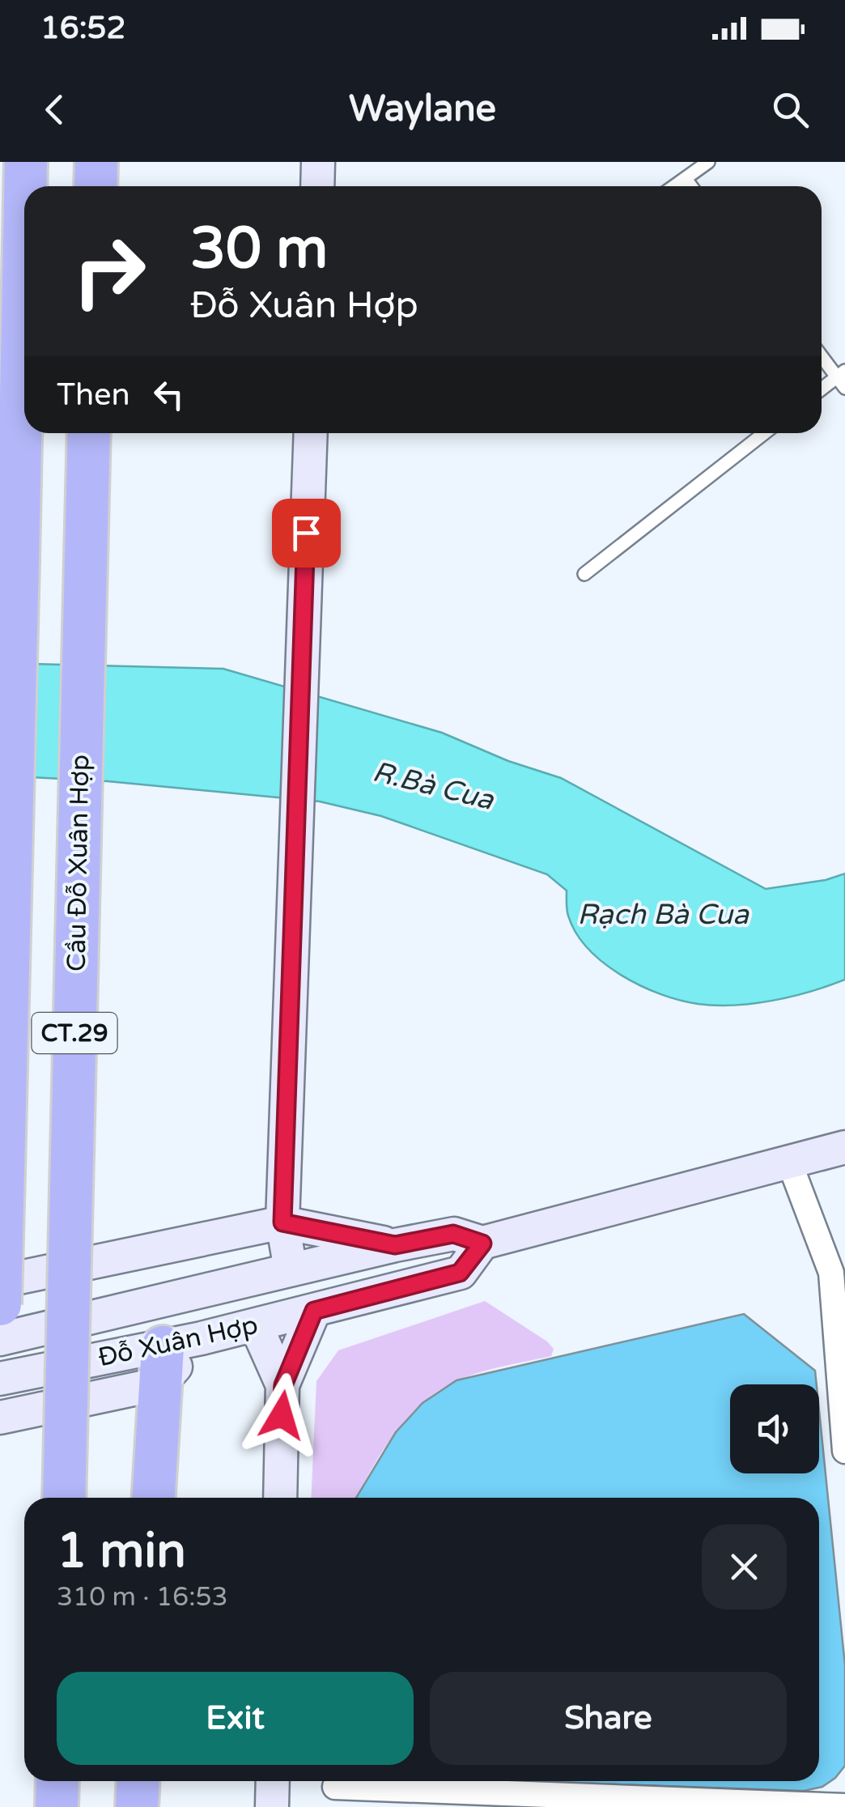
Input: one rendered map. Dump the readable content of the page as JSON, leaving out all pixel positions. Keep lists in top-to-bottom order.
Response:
{
  "streets": {
    "highway": ["Cầu Đỗ Xuân Hợp", "CT.29"],
    "main road": ["Đỗ Xuân Hợp"]
  },
  "water": ["R.Bà Cua", "Rạch Bà Cua"],
  "page": {
    "status": "16:52",
    "header": "Waylane",
    "turn": ["30 m", "Đỗ Xuân Hợp"],
    "then": "Then",
    "heading": ["1 min", "310 m · 16:53"],
    "buttons": ["Exit", "Share"]
  }
}
